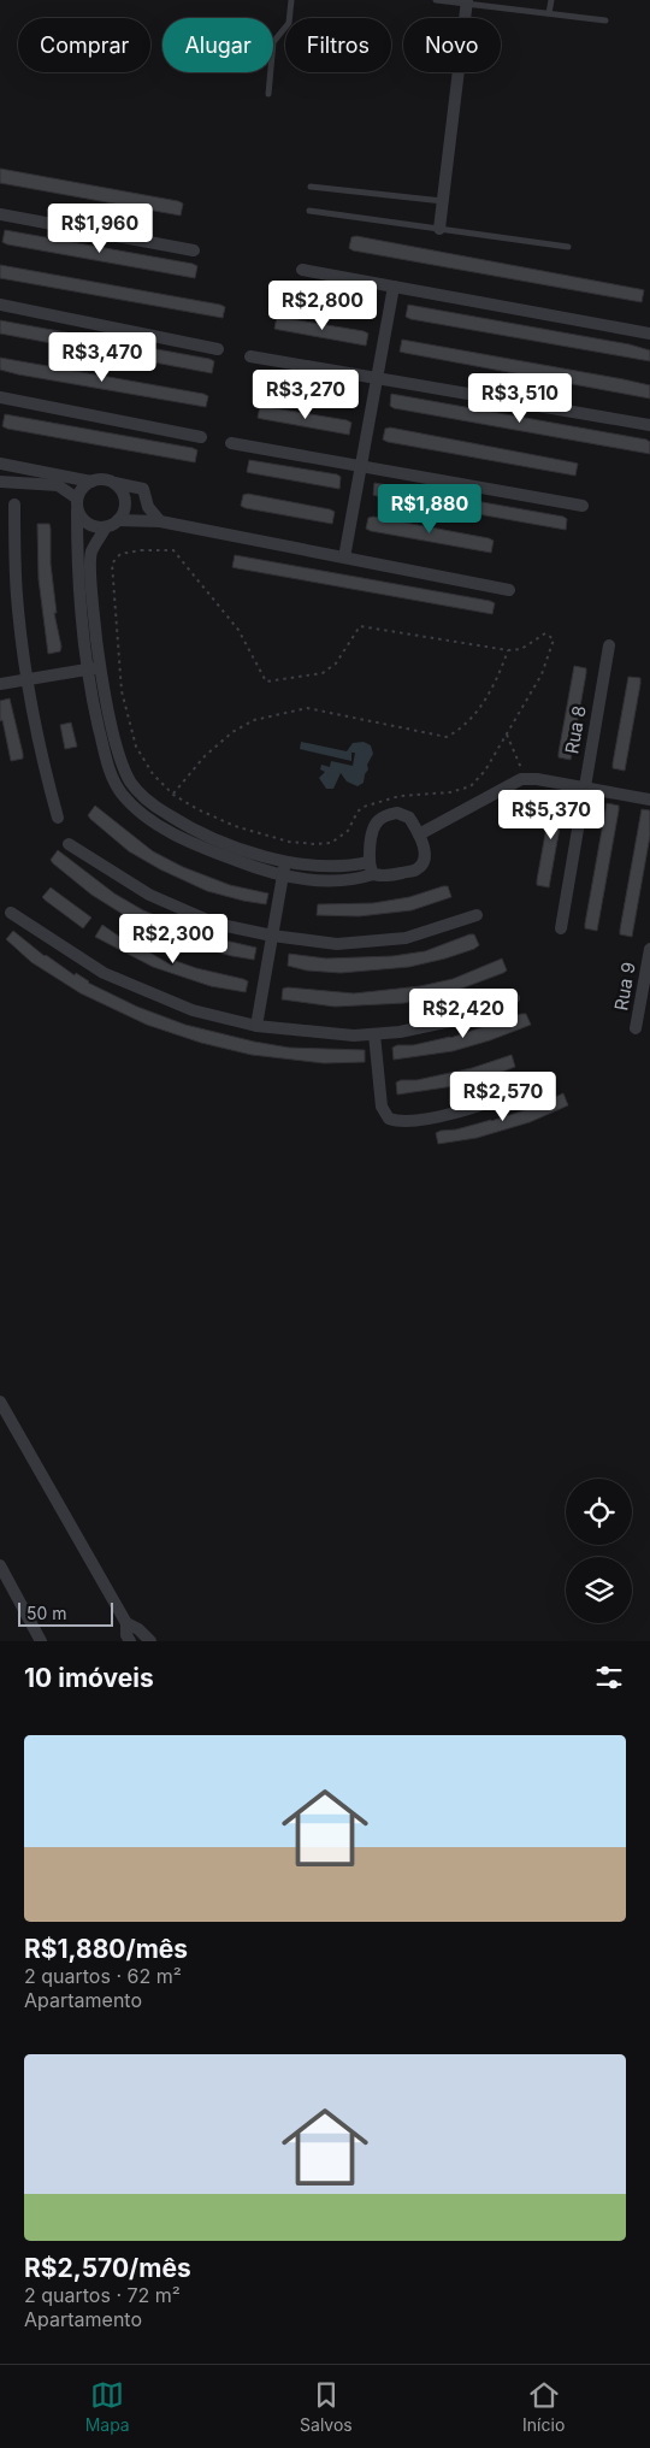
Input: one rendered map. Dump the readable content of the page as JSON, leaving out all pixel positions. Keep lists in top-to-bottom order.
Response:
{
  "streets": {
    "street": ["Rua 8", "Rua 9"]
  },
  "scale_bar": "50 m",
  "page": {
    "chip": [
      "Comprar",
      "Alugar",
      "Filtros",
      "Novo"
    ],
    "price": [
      "R$1,960",
      "R$2,800",
      "R$3,470",
      "R$3,270",
      "R$3,510",
      "R$1,880",
      "R$5,370",
      "R$2,300",
      "R$2,420",
      "R$2,570"
    ],
    "scale": "50 m",
    "heading": "10 imóveis",
    "list": [
      {
        "name": "R$1,880/mês",
        "note": "2 quartos · 62 m² · Apartamento"
      },
      {
        "name": "R$2,570/mês",
        "note": "2 quartos · 72 m² · Apartamento"
      }
    ],
    "tabs": ["Mapa", "Salvos", "Início"]
  }
}
